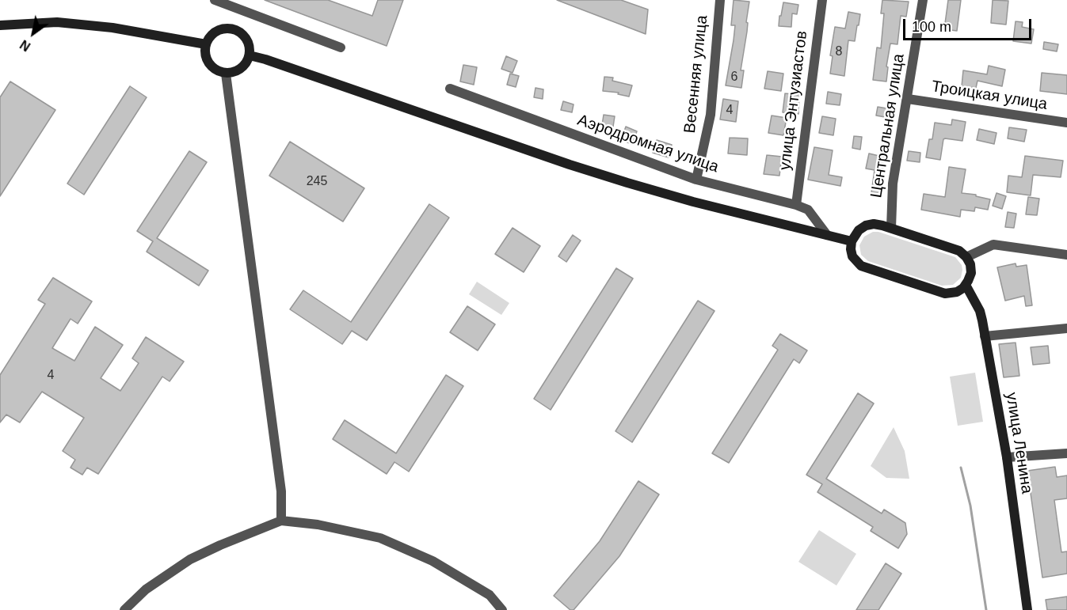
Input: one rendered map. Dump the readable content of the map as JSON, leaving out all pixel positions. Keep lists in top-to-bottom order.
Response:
{
  "streets": {
    "street": [
      "Весенняя улица",
      "Троицкая улица",
      "улица Энтузиастов",
      "Центральная улица",
      "Аэродромная улица",
      "улица Ленина"
    ]
  },
  "crossings": [
    ["Весенняя улица", "Аэродромная улица"],
    ["Троицкая улица", "Центральная улица"],
    ["улица Энтузиастов", "Аэродромная улица"]
  ],
  "house_numbers": [
    "8",
    "6",
    "4",
    "245",
    "4"
  ],
  "scale_bar": "100 m",
  "north": "bottom left"
}
